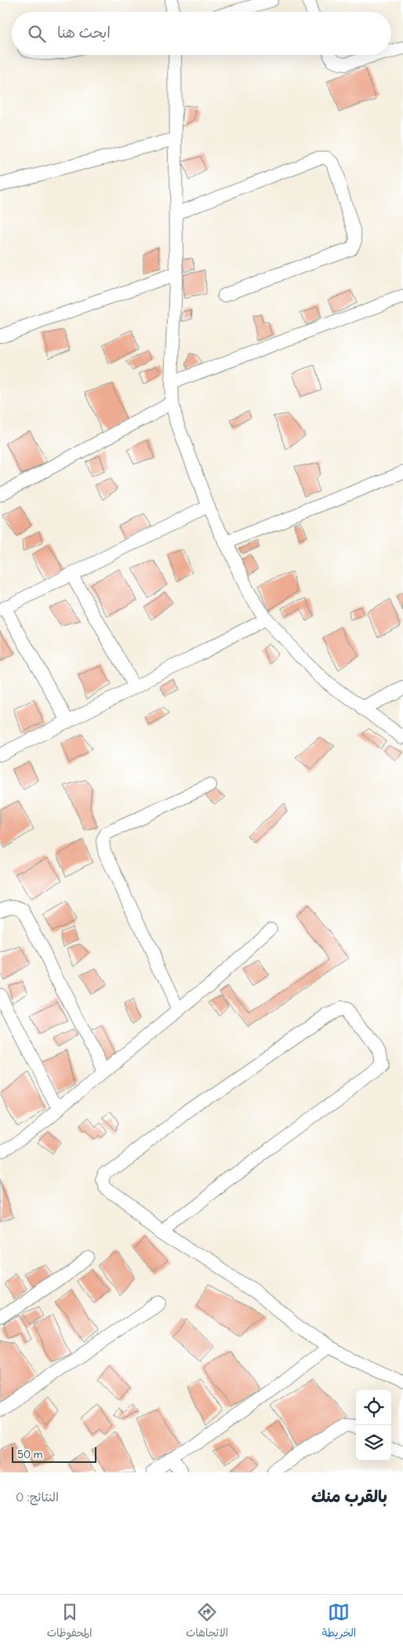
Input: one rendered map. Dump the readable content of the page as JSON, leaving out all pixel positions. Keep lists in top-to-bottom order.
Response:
{
  "scale_bar": "50 m",
  "page": {
    "search": "ابحث هنا",
    "scale": "50 m",
    "heading": ["بالقرب منك", "النتائج: 0"],
    "nav": ["الخريطة", "الاتجاهات", "المحفوظات"]
  }
}
